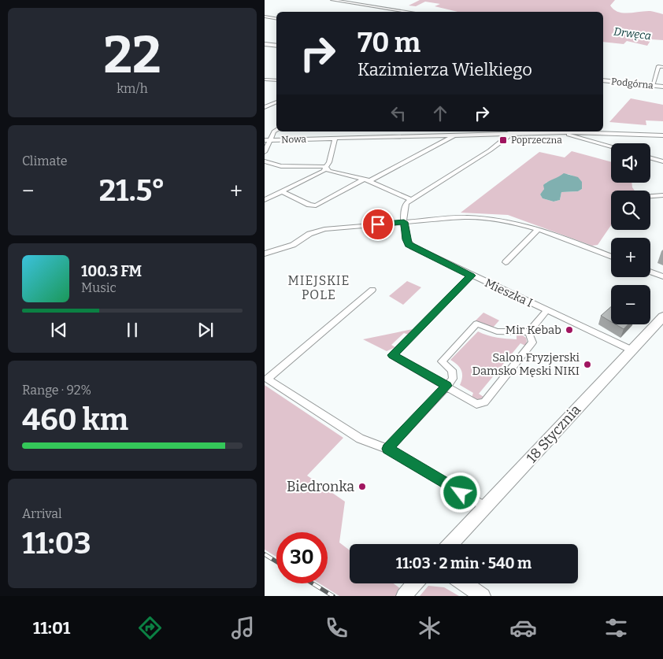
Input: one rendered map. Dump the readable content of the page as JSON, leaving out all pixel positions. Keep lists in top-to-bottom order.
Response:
{
  "streets": {
    "street": [
      "Podgórna",
      "Nowa",
      "Mieszka I",
      "18 Stycznia"
    ]
  },
  "crossings": [
    ["Mieszka I", "18 Stycznia"]
  ],
  "districts": ["MIEJSKIE POLE"],
  "water": ["Drwęca"],
  "places": {
    "transit": ["Poprzeczna"],
    "other": ["Mir Kebab", "Salon Fryzjerski Damsko Męski NIKI", "Biedronka"]
  },
  "page": {
    "tile": [
      ["22", "km/h"],
      "Climate",
      ["Range · 92%", "460 km"],
      ["Arrival", "11:03"]
    ],
    "turn": ["70 m", "Kazimierza Wielkiego"],
    "map_buttons": ["+", "−"],
    "heat": ["−", "21.5°", "+"],
    "song": ["100.3 FM", "Music"],
    "limit": "30",
    "trip": "11:03 · 2 min · 540 m",
    "tabs": "11:01"
  }
}
